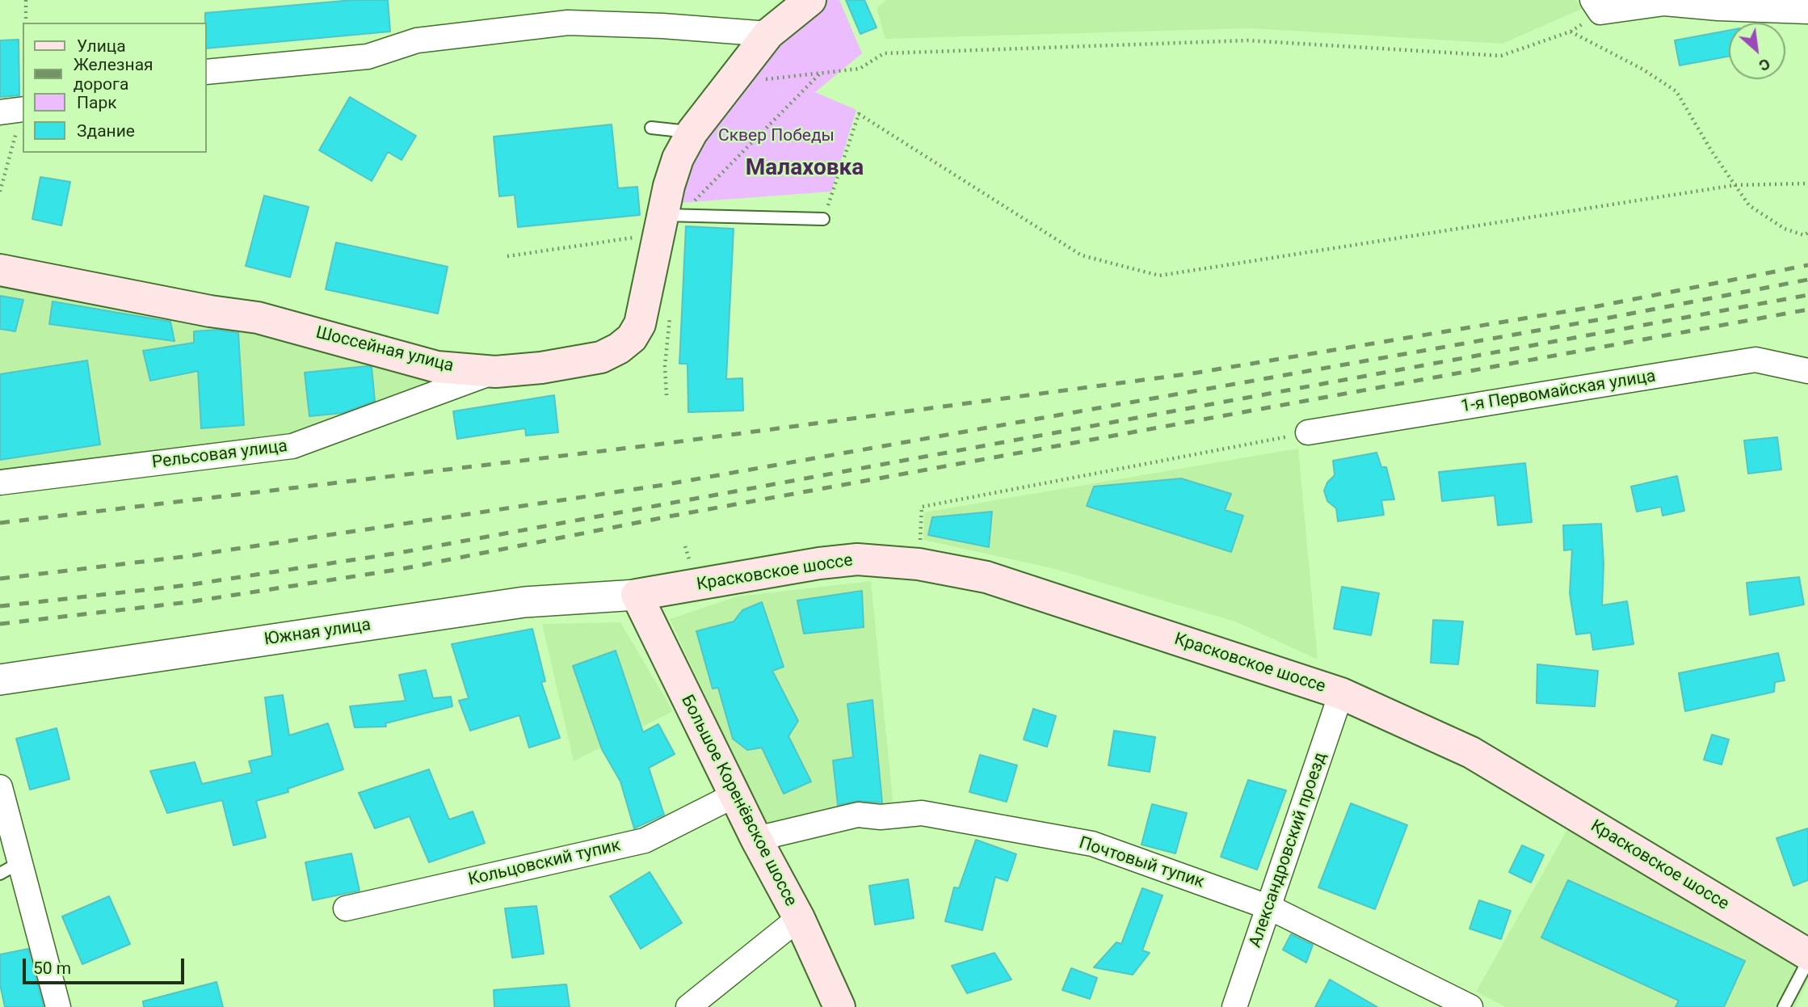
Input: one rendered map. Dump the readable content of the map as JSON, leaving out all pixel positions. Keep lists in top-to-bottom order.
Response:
{
  "streets": {
    "main road": ["Шоссейная улица", "Красковское шоссе", "Большое Коренёвское шоссе"],
    "street": [
      "1-я Первомайская улица",
      "Рельсовая улица",
      "Южная улица",
      "Александровский проезд",
      "Кольцовский тупик",
      "Почтовый тупик"
    ]
  },
  "crossings": [
    ["Шоссейная улица", "Рельсовая улица"],
    ["Красковское шоссе", "Южная улица"],
    ["Красковское шоссе", "Большое Коренёвское шоссе"],
    ["Красковское шоссе", "Александровский проезд"],
    ["Южная улица", "Большое Коренёвское шоссе"],
    ["Большое Коренёвское шоссе", "Кольцовский тупик"],
    ["Большое Коренёвское шоссе", "Почтовый тупик"],
    ["Александровский проезд", "Почтовый тупик"]
  ],
  "districts": ["Малаховка"],
  "parks": ["Сквер Победы"],
  "legend": [
    "Улица",
    "Железная дорога",
    "Парк",
    "Здание"
  ],
  "scale_bar": "50 m",
  "north": "bottom right"
}
